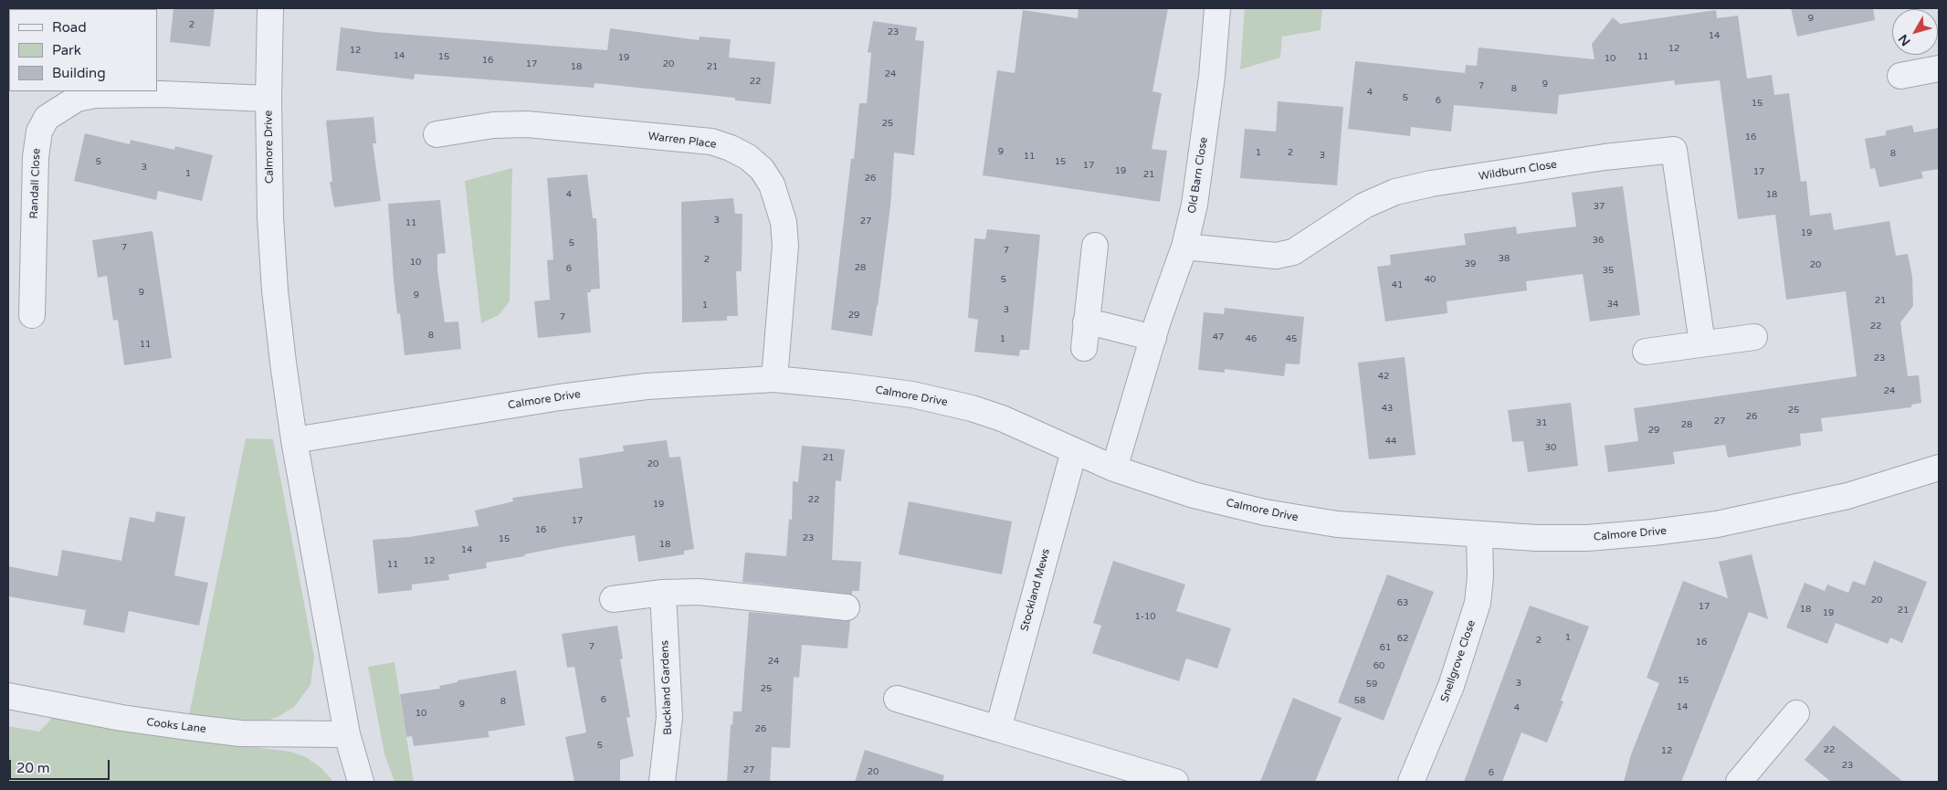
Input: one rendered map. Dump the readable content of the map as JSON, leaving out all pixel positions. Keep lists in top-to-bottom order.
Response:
{
  "streets": {
    "street": [
      "Warren Place",
      "Calmore Drive",
      "Wildburn Close",
      "Old Barn Close",
      "Randall Close",
      "Stockland Mews",
      "Snellgrove Close",
      "Buckland Gardens",
      "Cooks Lane"
    ]
  },
  "crossings": [
    ["Warren Place", "Calmore Drive"],
    ["Calmore Drive", "Old Barn Close"],
    ["Calmore Drive", "Randall Close"],
    ["Calmore Drive", "Stockland Mews"],
    ["Calmore Drive", "Snellgrove Close"],
    ["Wildburn Close", "Old Barn Close"]
  ],
  "house_numbers": [
    "9",
    "2",
    "23",
    "14",
    "12",
    "12",
    "14",
    "15",
    "11",
    "19",
    "10",
    "16",
    "17",
    "20",
    "18",
    "21",
    "24",
    "22",
    "9",
    "7",
    "8",
    "4",
    "5",
    "6",
    "15",
    "25",
    "16",
    "9",
    "1",
    "2",
    "8",
    "3",
    "11",
    "5",
    "15",
    "17",
    "3",
    "19",
    "17",
    "1",
    "21",
    "26",
    "4",
    "18",
    "37",
    "3",
    "27",
    "11",
    "19",
    "36",
    "5",
    "7",
    "7",
    "38",
    "2",
    "10",
    "39",
    "20",
    "28",
    "6",
    "35",
    "5",
    "40",
    "41",
    "9",
    "9",
    "21",
    "34",
    "1",
    "3",
    "29",
    "7",
    "22",
    "8",
    "47",
    "1",
    "46",
    "45",
    "11",
    "23",
    "42",
    "24",
    "43",
    "25",
    "26",
    "27",
    "31",
    "28",
    "29",
    "44",
    "30",
    "21",
    "20",
    "22",
    "19",
    "17",
    "16",
    "23",
    "15",
    "18",
    "14",
    "12",
    "11",
    "20",
    "63",
    "17",
    "18",
    "21",
    "19",
    "1-10",
    "1",
    "62",
    "2",
    "16",
    "7",
    "61",
    "24",
    "60",
    "15",
    "3",
    "59",
    "25",
    "6",
    "58",
    "8",
    "9",
    "14",
    "4",
    "10",
    "26",
    "5",
    "22",
    "12",
    "23",
    "27",
    "20",
    "6"
  ],
  "legend": ["Road", "Park", "Building"],
  "scale_bar": "20 m",
  "north": "bottom left"
}
